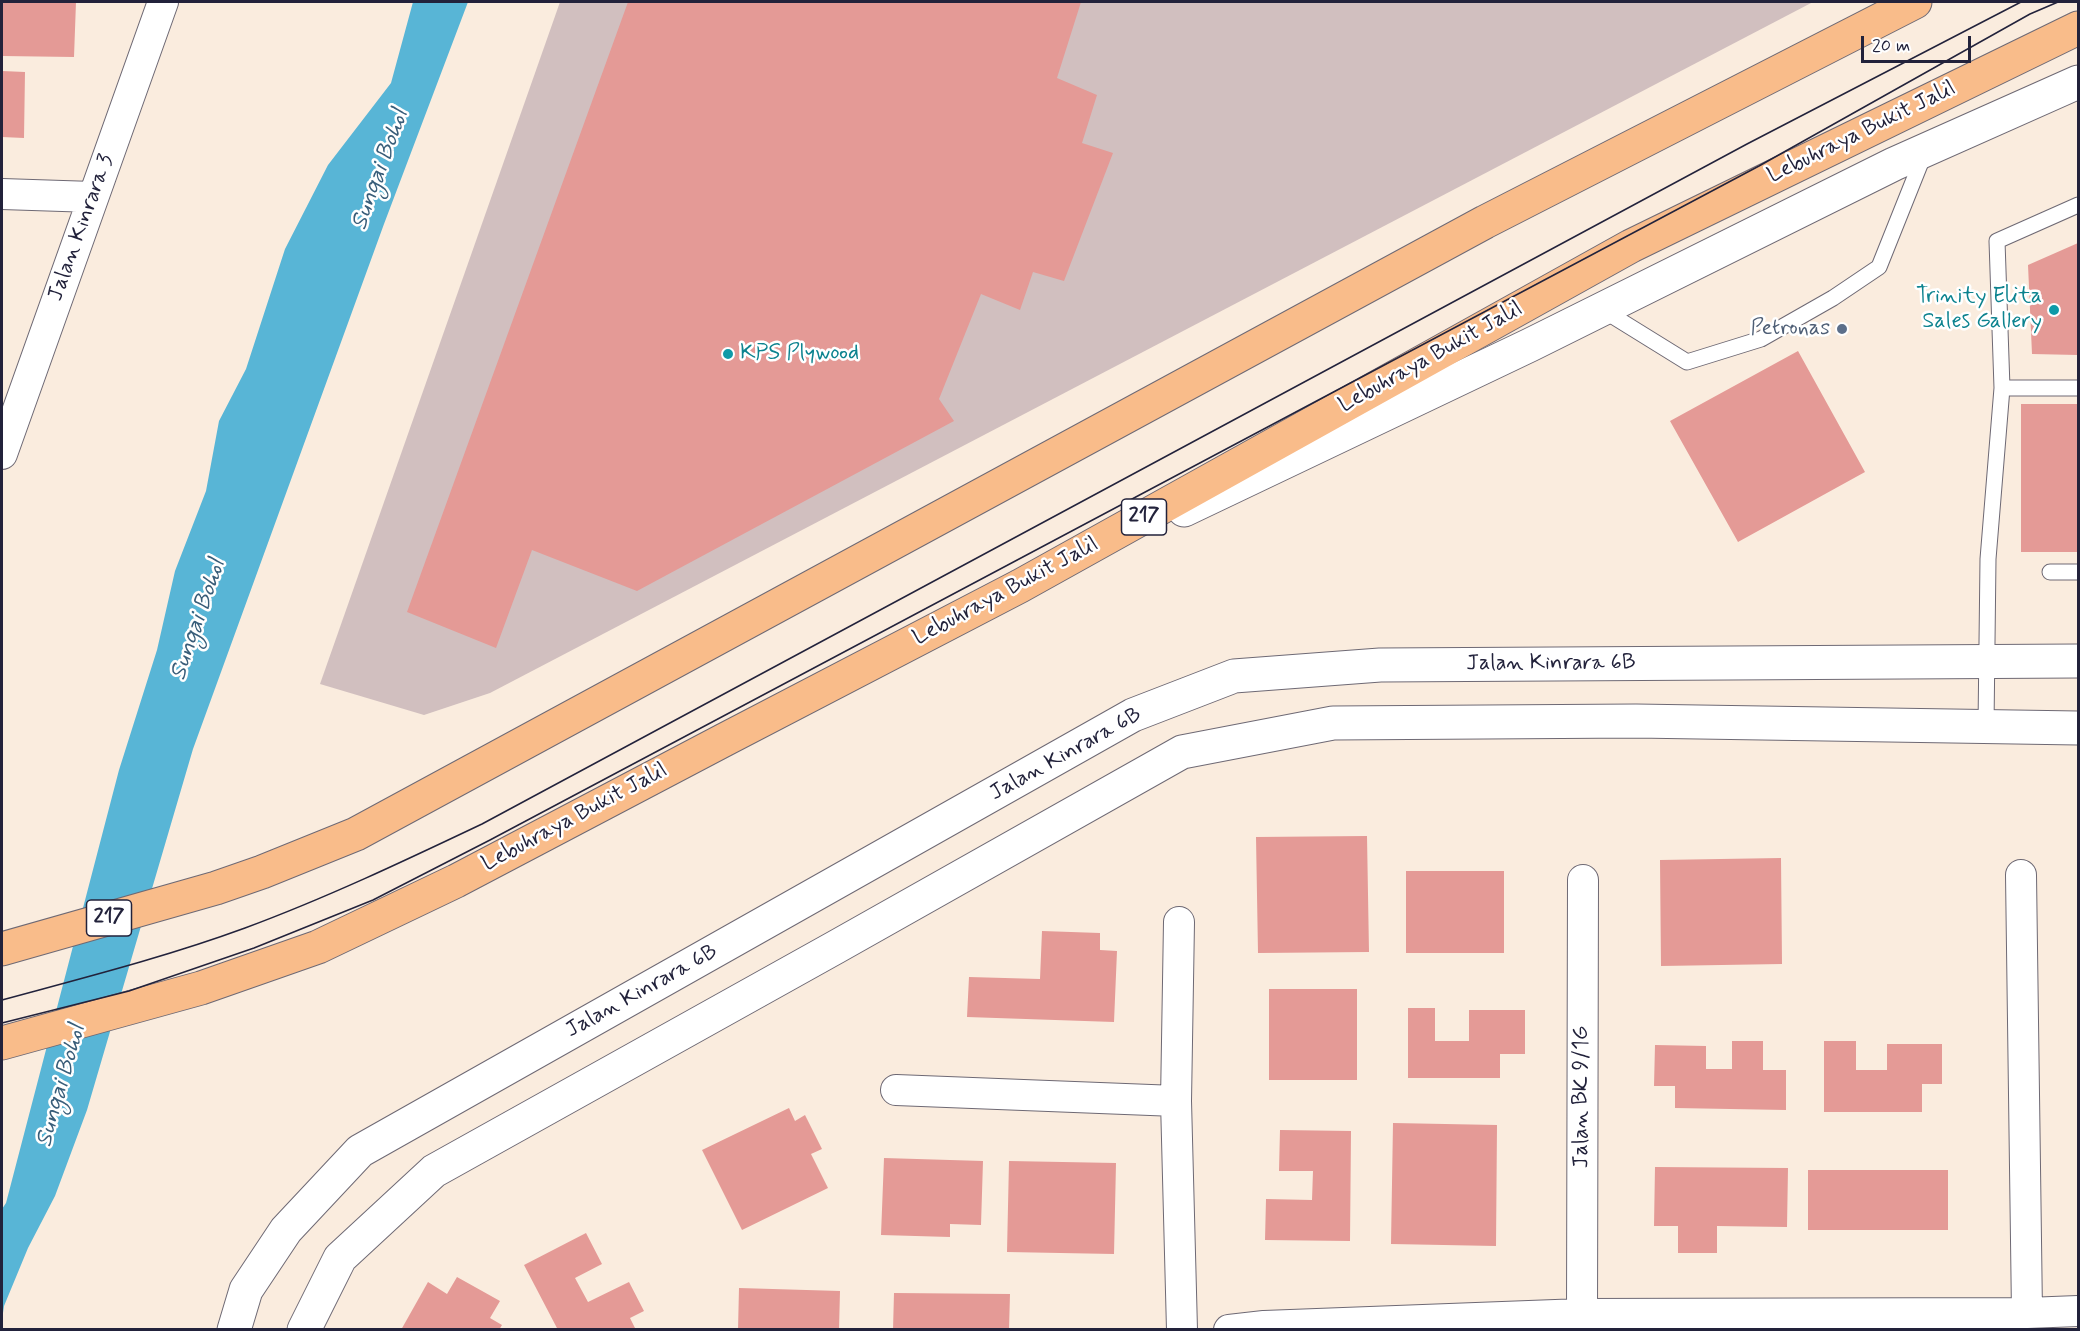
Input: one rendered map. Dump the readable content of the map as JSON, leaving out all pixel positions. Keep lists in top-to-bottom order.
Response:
{
  "streets": {
    "highway": ["Lebuhraya Bukit Jalil", "217"],
    "street": ["Jalan Kinrara 3", "Jalan Kinrara 6B", "Jalan BK 9/1G"]
  },
  "water": ["Sungai Bohol"],
  "places": ["Trinity Elita Sales Gallery", "Petronas", "KPS Plywood"],
  "scale_bar": "20 m"
}
